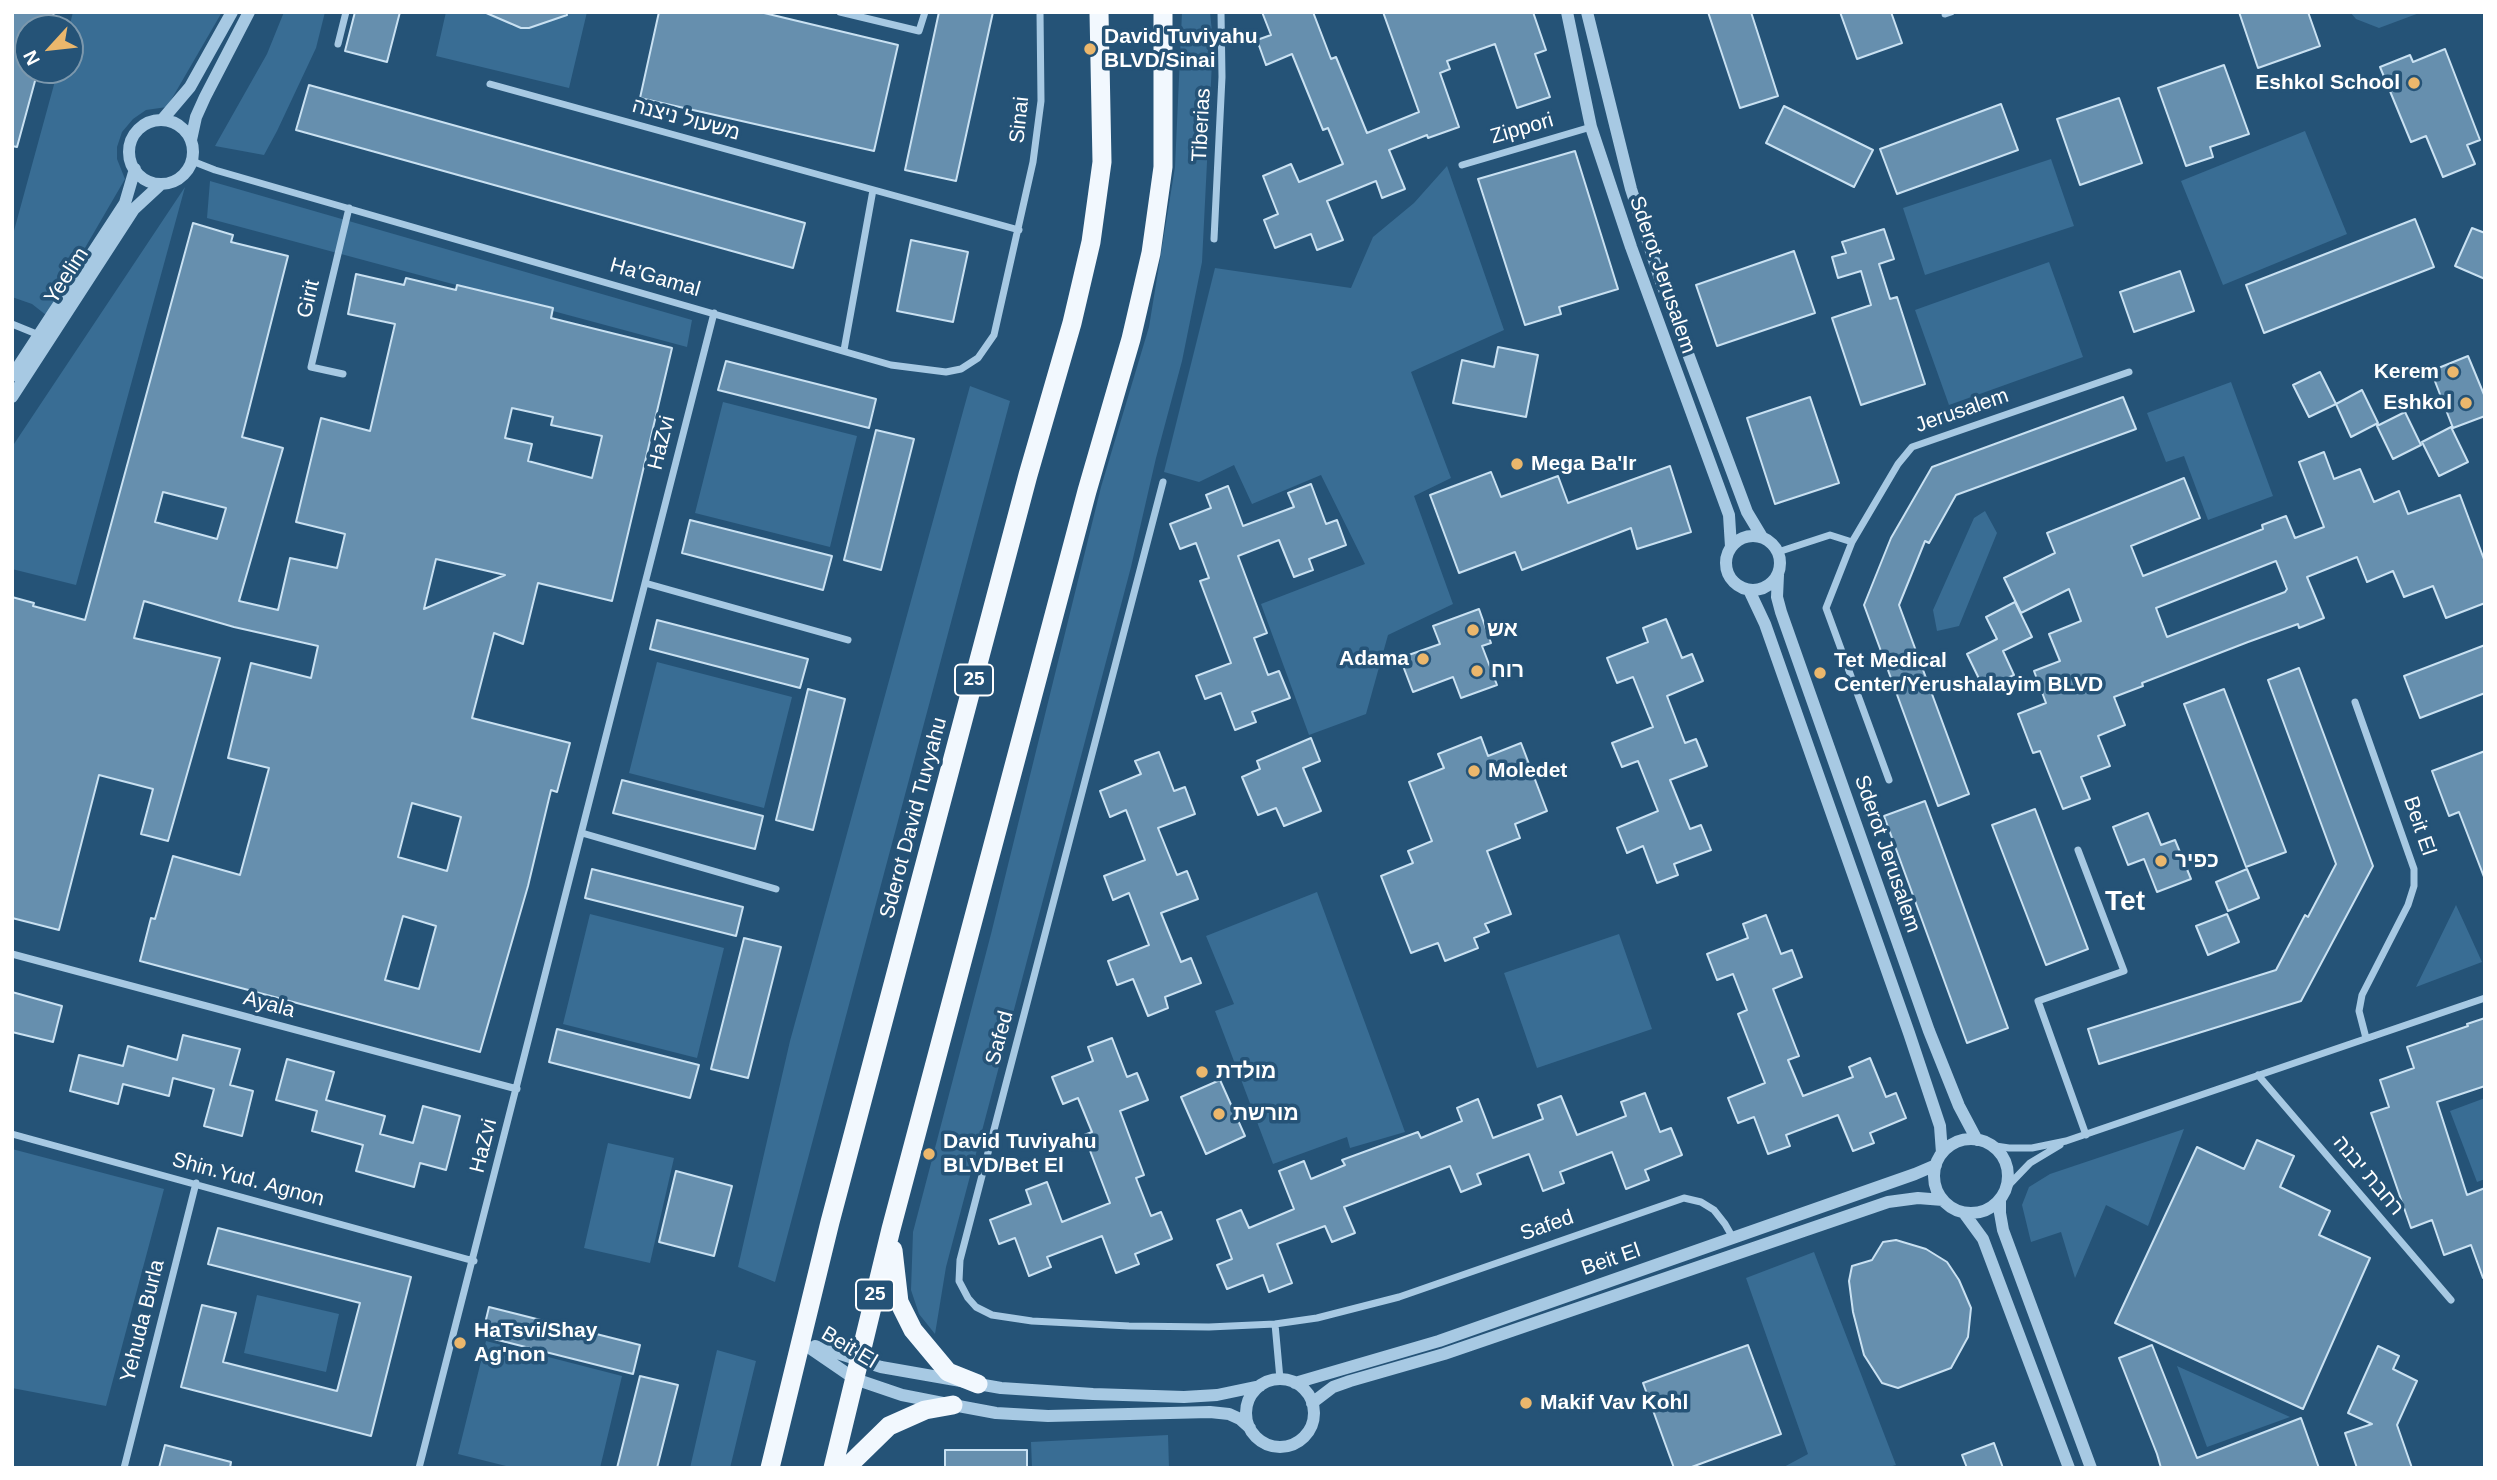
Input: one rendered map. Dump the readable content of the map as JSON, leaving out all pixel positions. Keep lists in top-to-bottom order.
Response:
{
  "streets": {
    "highway": ["25", "Sderot David Tuvyahu"],
    "street": [
      "משעול ניצנה",
      "Sinai",
      "Tiberias",
      "Zippori",
      "Sderot Jerusalem",
      "Yeelim",
      "Ha'Gamal",
      "Girit",
      "Jerusalem",
      "HaZvi",
      "Beit El",
      "Ayala",
      "Safed",
      "רחבת יבנה",
      "Shin.Yud. Agnon",
      "Yehuda Burla"
    ]
  },
  "crossings": [
    ["משעול ניצנה", "Sinai"],
    ["משעול ניצנה", "Ha'Gamal"],
    ["Sinai", "Ha'Gamal"],
    ["Zippori", "Sderot Jerusalem"],
    ["Sderot Jerusalem", "Beit El"],
    ["Yeelim", "Ha'Gamal"],
    ["Ha'Gamal", "Girit"],
    ["Ha'Gamal", "HaZvi"],
    ["HaZvi", "Ayala"],
    ["HaZvi", "Shin.Yud. Agnon"],
    ["25", "Beit El"],
    ["Sderot David Tuvyahu", "Beit El"],
    ["Beit El", "Safed"],
    ["Shin.Yud. Agnon", "Yehuda Burla"]
  ],
  "districts": ["Tet"],
  "places": [
    "David Tuviyahu BLVD/Sinai",
    "Eshkol School",
    "Kerem",
    "Eshkol",
    "Mega Ba'Ir",
    "אש",
    "Adama",
    "רוח",
    "Tet Medical Center/Yerushalayim BLVD",
    "Moledet",
    "כפיר",
    "מולדת",
    "מורשת",
    "David Tuviyahu BLVD/Bet El",
    "HaTsvi/Shay Ag'non",
    "Makif Vav Kohl"
  ],
  "north": "bottom left"
}
